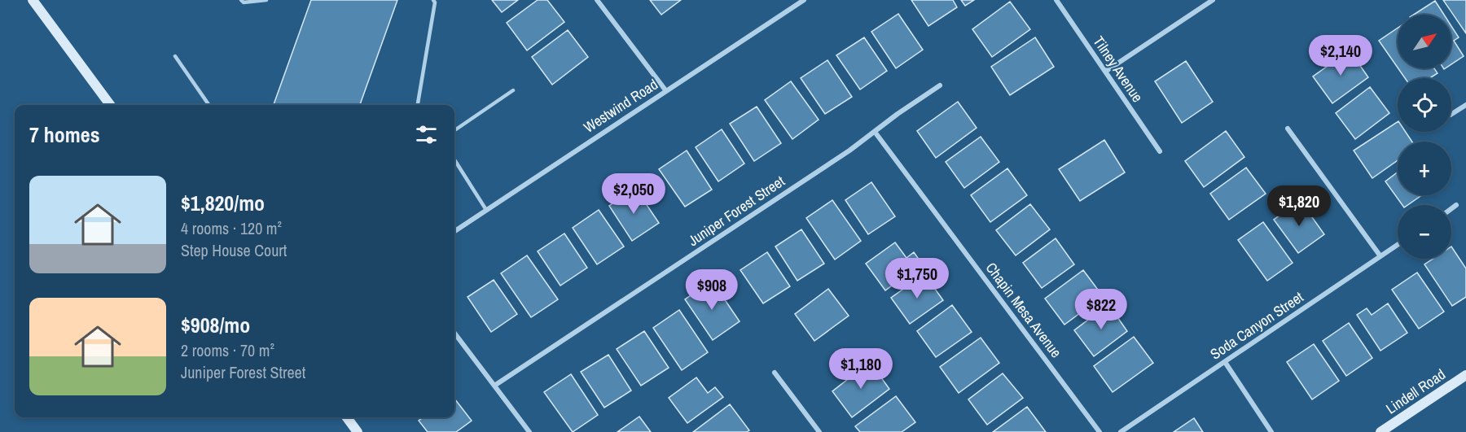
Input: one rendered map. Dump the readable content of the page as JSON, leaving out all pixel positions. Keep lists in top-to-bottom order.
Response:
{
  "streets": {
    "street": [
      "Tilney Avenue",
      "Westwind Road",
      "Juniper Forest Street",
      "Chapin Mesa Avenue",
      "Soda Canyon Street",
      "Lindell Road"
    ]
  },
  "crossings": [
    ["Juniper Forest Street", "Chapin Mesa Avenue"]
  ],
  "north": "top right",
  "page": {
    "map_buttons": ["+", "−"],
    "price": [
      "$2,140",
      "$2,050",
      "$1,820",
      "$1,750",
      "$908",
      "$822",
      "$1,180"
    ],
    "heading": "7 homes",
    "list": [
      {
        "name": "$1,820/mo",
        "note": "4 rooms · 120 m² · Step House Court"
      },
      {
        "name": "$908/mo",
        "note": "2 rooms · 70 m² · Juniper Forest Street"
      }
    ]
  }
}
